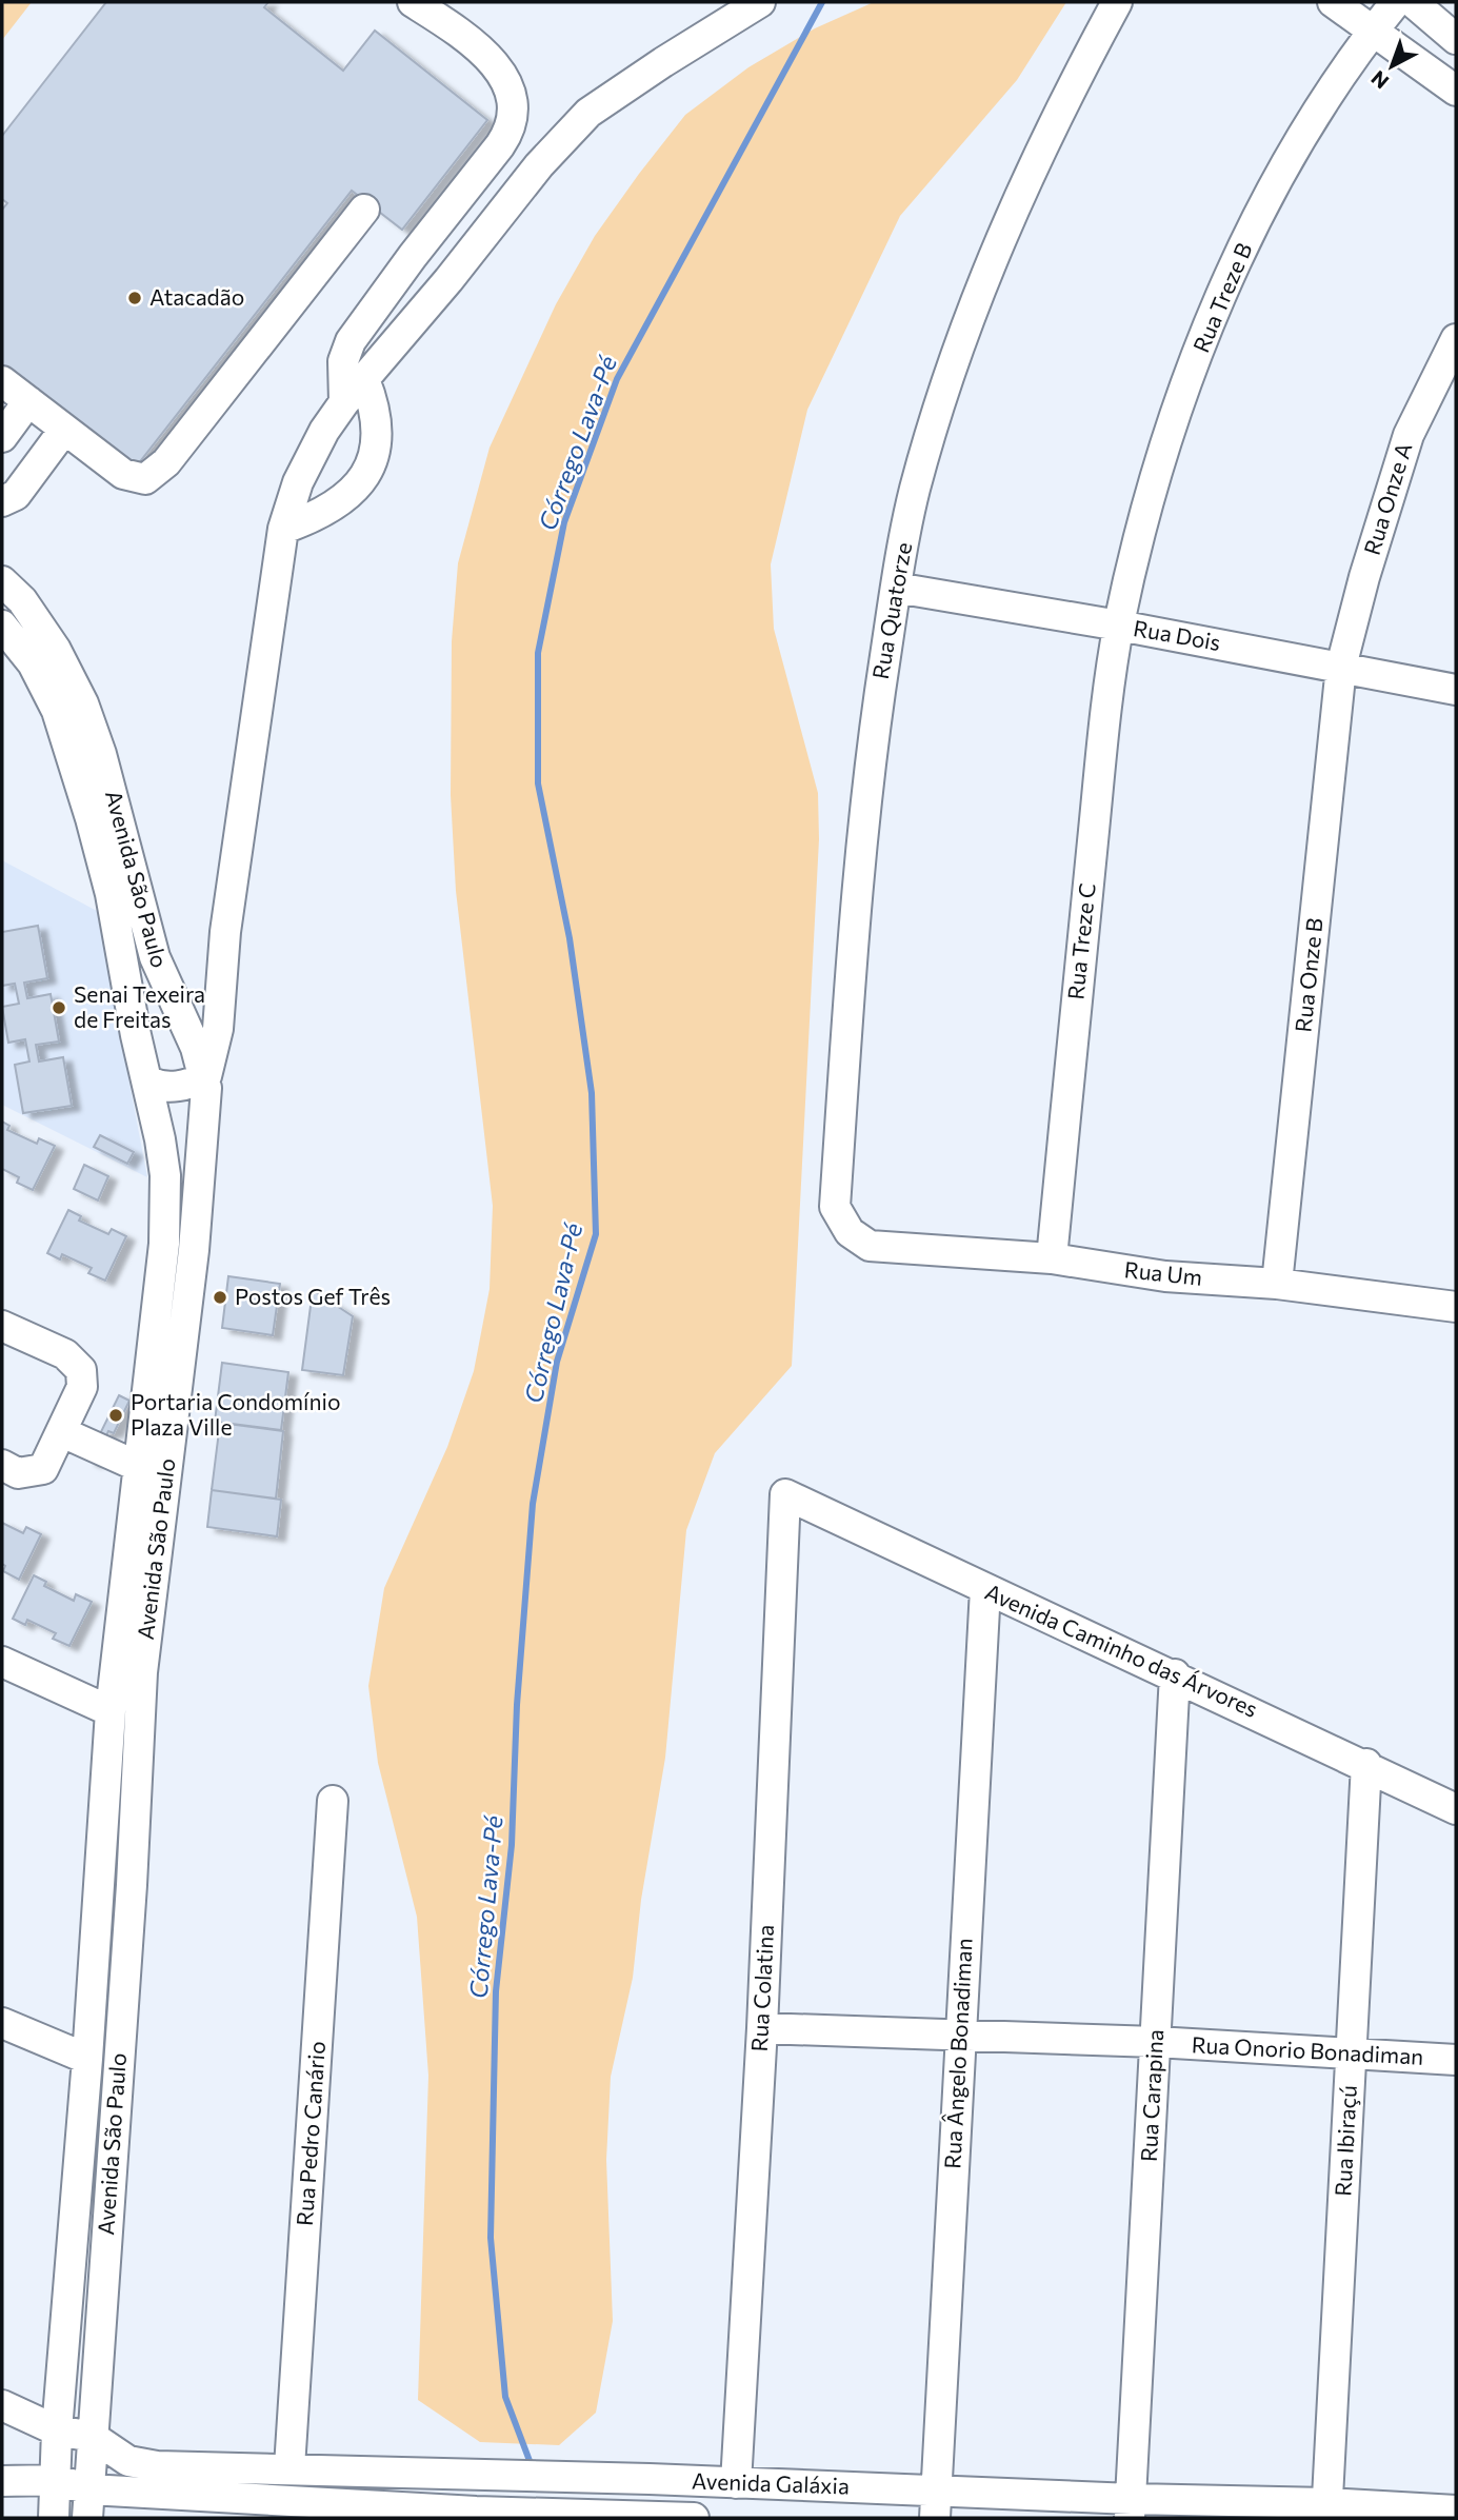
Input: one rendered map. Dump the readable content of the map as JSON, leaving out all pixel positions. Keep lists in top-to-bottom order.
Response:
{
  "streets": {
    "street": [
      "Rua Treze B",
      "Rua Onze A",
      "Rua Quatorze",
      "Rua Dois",
      "Avenida São Paulo",
      "Rua Treze C",
      "Rua Onze B",
      "Rua Um",
      "Avenida Caminho das Árvores",
      "Rua Colatina",
      "Rua Onorio Bonadiman",
      "Rua Ângelo Bonadiman",
      "Rua Carapina",
      "Rua Pedro Canário",
      "Rua Ibiraçú",
      "Avenida Galáxia"
    ]
  },
  "crossings": [
    ["Rua Treze B", "Rua Dois"],
    ["Rua Treze B", "Rua Treze C"],
    ["Rua Onze A", "Rua Dois"],
    ["Rua Onze A", "Rua Onze B"],
    ["Rua Quatorze", "Rua Dois"],
    ["Rua Quatorze", "Rua Um"],
    ["Rua Dois", "Rua Treze C"],
    ["Rua Dois", "Rua Onze B"],
    ["Avenida São Paulo", "Avenida Galáxia"],
    ["Rua Treze C", "Rua Um"],
    ["Rua Onze B", "Rua Um"],
    ["Avenida Caminho das Árvores", "Rua Colatina"],
    ["Avenida Caminho das Árvores", "Rua Ângelo Bonadiman"],
    ["Avenida Caminho das Árvores", "Rua Carapina"],
    ["Avenida Caminho das Árvores", "Rua Ibiraçú"],
    ["Rua Colatina", "Rua Onorio Bonadiman"],
    ["Rua Colatina", "Avenida Galáxia"],
    ["Rua Onorio Bonadiman", "Rua Ângelo Bonadiman"],
    ["Rua Onorio Bonadiman", "Rua Carapina"],
    ["Rua Onorio Bonadiman", "Rua Ibiraçú"],
    ["Rua Ângelo Bonadiman", "Avenida Galáxia"],
    ["Rua Carapina", "Avenida Galáxia"],
    ["Rua Pedro Canário", "Avenida Galáxia"],
    ["Rua Ibiraçú", "Avenida Galáxia"]
  ],
  "water": ["Córrego Lava-Pé"],
  "places": [
    "Atacadão",
    "Senai Texeira de Freitas",
    "Postos Gef Três",
    "Portaria Condomínio Plaza Ville"
  ],
  "north": "bottom left"
}
